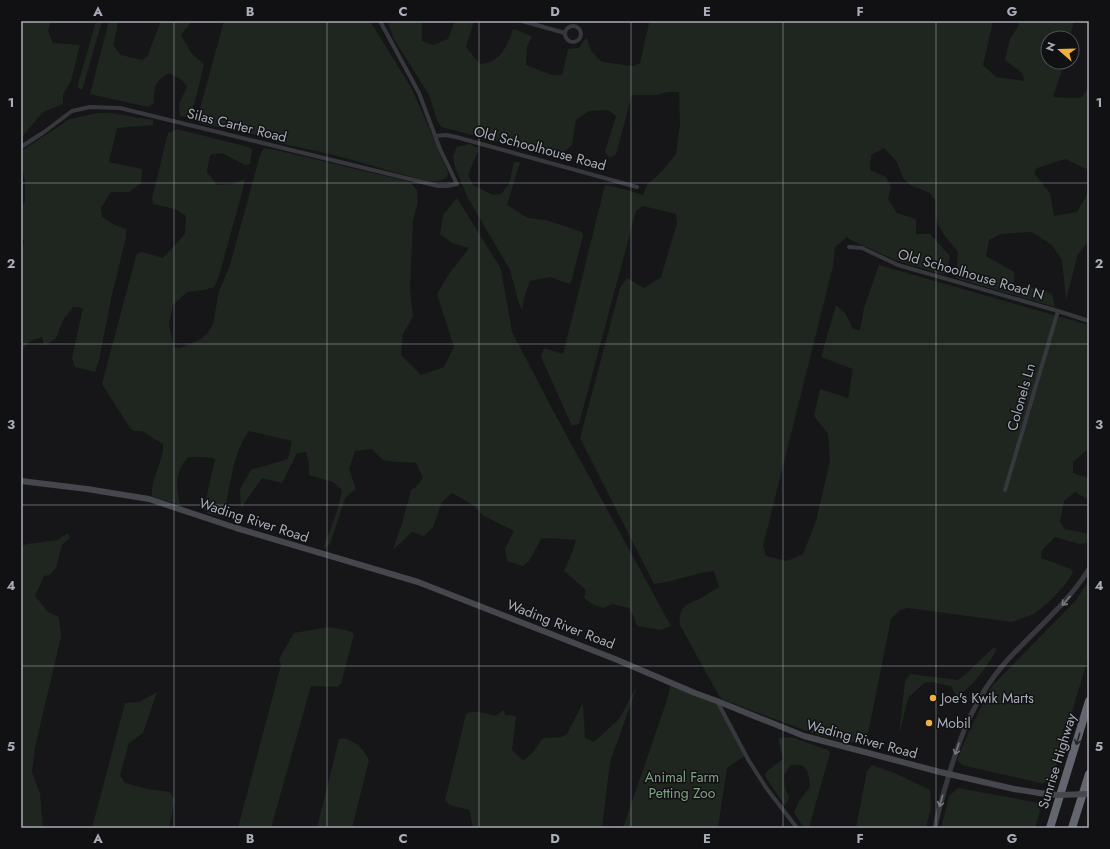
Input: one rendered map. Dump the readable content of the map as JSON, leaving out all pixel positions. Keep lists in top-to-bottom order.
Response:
{
  "streets": {
    "highway": ["Sunrise Highway"],
    "main road": ["Wading River Road"],
    "street": [
      "Silas Carter Road",
      "Old Schoolhouse Road",
      "Old Schoolhouse Road N",
      "Colonels Ln"
    ]
  },
  "crossings": [
    ["Silas Carter Road", "Old Schoolhouse Road"],
    ["Old Schoolhouse Road N", "Colonels Ln"]
  ],
  "parks": ["Animal Farm Petting Zoo"],
  "places": ["Joe's Kwik Marts", "Mobil"],
  "north": "left",
  "grid": {
    "columns": [
      "A",
      "B",
      "C",
      "D",
      "E",
      "F",
      "G"
    ],
    "rows": [
      "1",
      "2",
      "3",
      "4",
      "5"
    ]
  }
}
